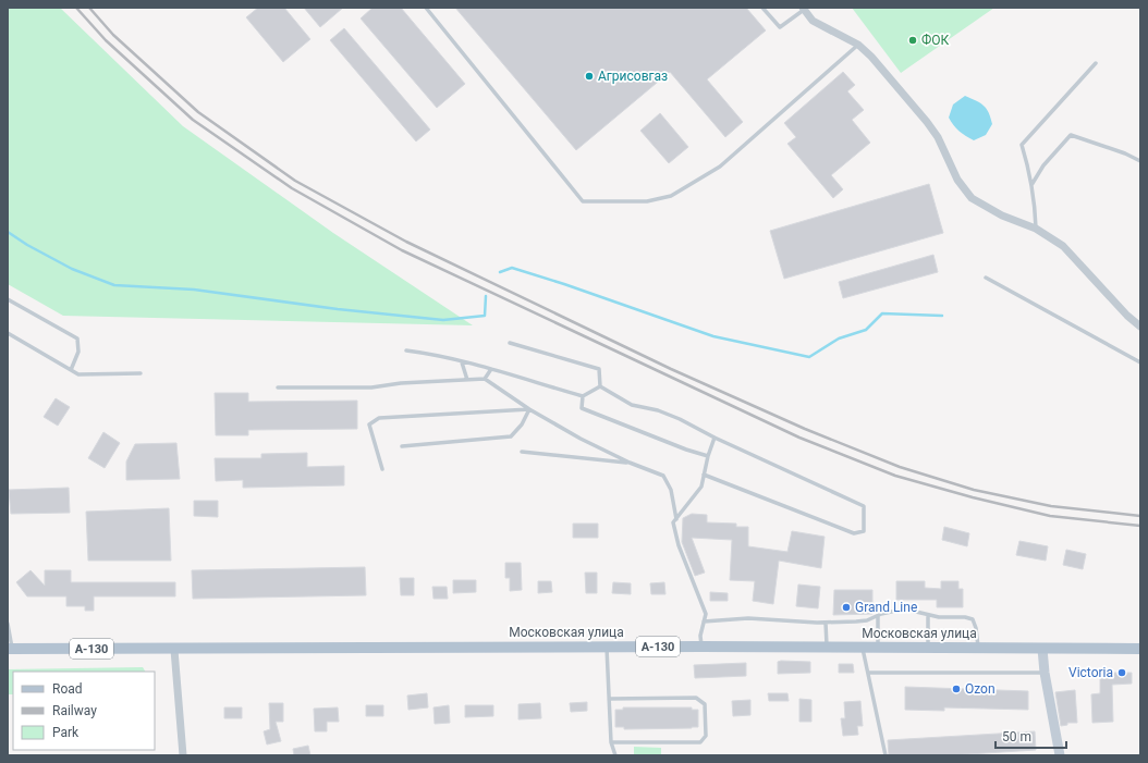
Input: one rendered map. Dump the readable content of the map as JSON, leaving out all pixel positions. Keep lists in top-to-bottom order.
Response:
{
  "streets": {
    "main road": ["Московская улица", "А-130"]
  },
  "crossings": [
    ["Московская улица", "А-130"]
  ],
  "places": [
    "ФОК",
    "Агрисовгаз",
    "Grand Line",
    "Victoria",
    "Ozon"
  ],
  "legend": ["Road", "Railway", "Park"],
  "scale_bar": "50 m"
}
